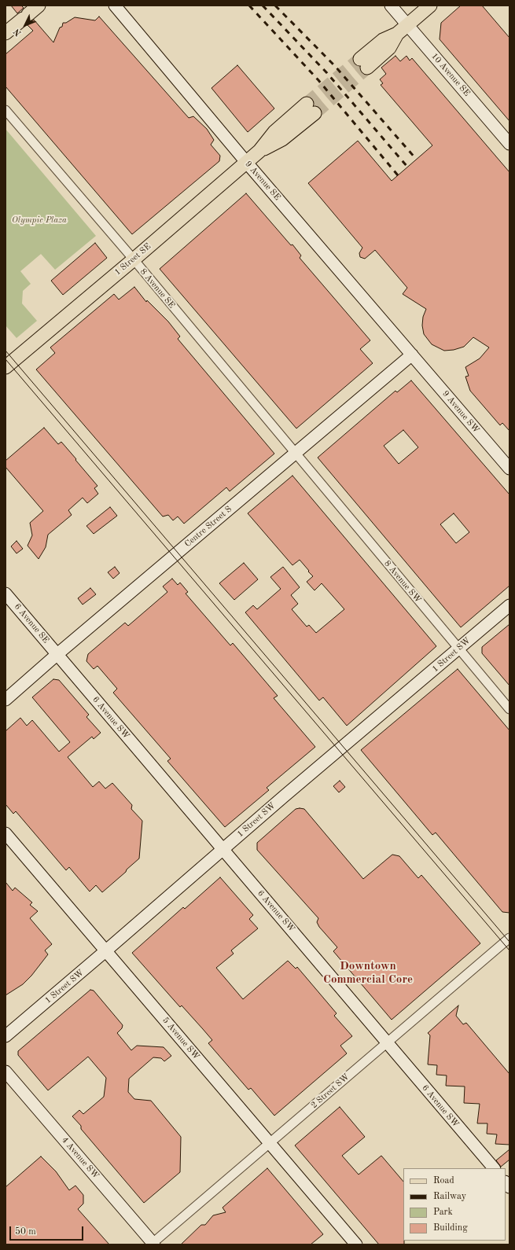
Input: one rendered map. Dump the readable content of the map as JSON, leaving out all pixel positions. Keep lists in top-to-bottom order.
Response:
{
  "streets": {
    "main road": [
      "10 Avenue SE",
      "9 Avenue SE",
      "1 Street SE",
      "9 Avenue SW",
      "Centre Street S",
      "6 Avenue SE",
      "1 Street SW",
      "6 Avenue SW",
      "5 Avenue SW",
      "4 Avenue SW"
    ],
    "street": ["8 Avenue SE", "8 Avenue SW", "2 Street SW"]
  },
  "crossings": [
    ["9 Avenue SE", "1 Street SE"],
    ["9 Avenue SE", "9 Avenue SW"],
    ["9 Avenue SE", "Centre Street S"],
    ["1 Street SE", "8 Avenue SE"],
    ["8 Avenue SE", "Centre Street S"],
    ["8 Avenue SE", "8 Avenue SW"],
    ["9 Avenue SW", "Centre Street S"],
    ["Centre Street S", "8 Avenue SW"],
    ["Centre Street S", "6 Avenue SE"],
    ["Centre Street S", "6 Avenue SW"],
    ["8 Avenue SW", "1 Street SW"],
    ["6 Avenue SE", "6 Avenue SW"],
    ["1 Street SW", "6 Avenue SW"],
    ["1 Street SW", "5 Avenue SW"],
    ["6 Avenue SW", "2 Street SW"],
    ["5 Avenue SW", "2 Street SW"],
    ["2 Street SW", "4 Avenue SW"]
  ],
  "districts": ["Downtown Commercial Core"],
  "parks": ["Olympic Plaza"],
  "legend": [
    "Road",
    "Railway",
    "Park",
    "Building"
  ],
  "scale_bar": "50 m",
  "north": "bottom left"
}
